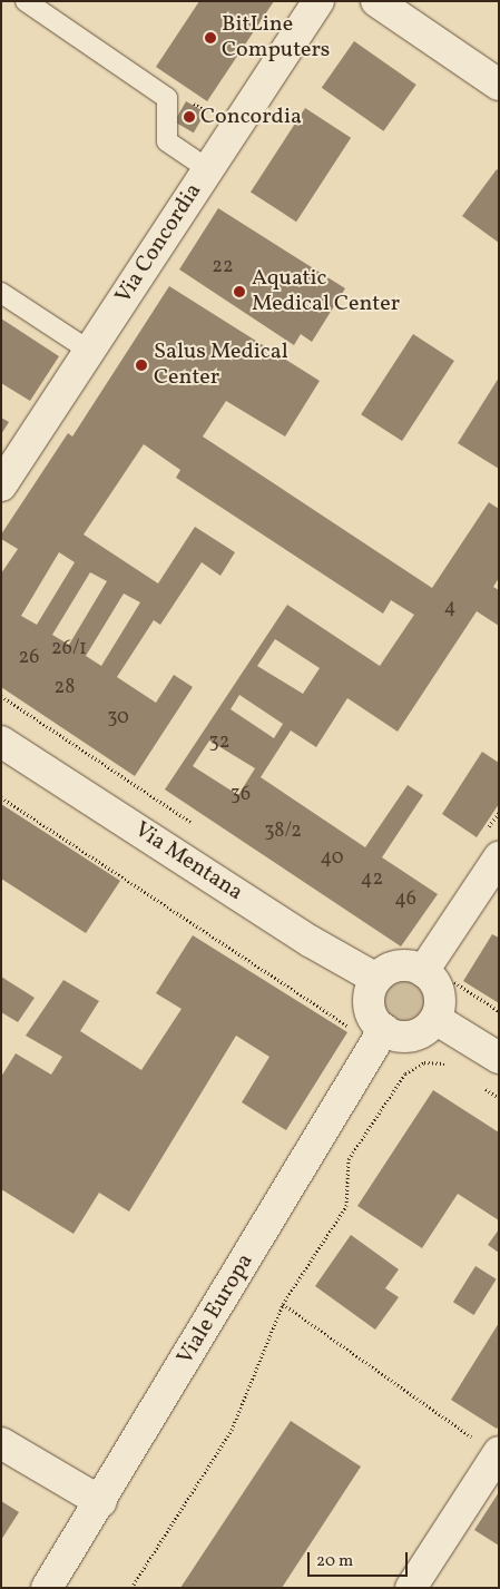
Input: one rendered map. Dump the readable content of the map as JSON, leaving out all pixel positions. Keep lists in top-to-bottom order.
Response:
{
  "streets": {
    "street": ["Via Concordia", "Via Mentana", "Viale Europa"]
  },
  "crossings": [
    ["Via Mentana", "Viale Europa"]
  ],
  "places": [
    "BitLine Computers",
    "Concordia",
    "Aquatic Medical Center",
    "Salus Medical Center"
  ],
  "house_numbers": [
    "22",
    "4",
    "26/1",
    "26",
    "28",
    "30",
    "32",
    "36",
    "38/2",
    "40",
    "42",
    "46"
  ],
  "scale_bar": "20 m"
}
